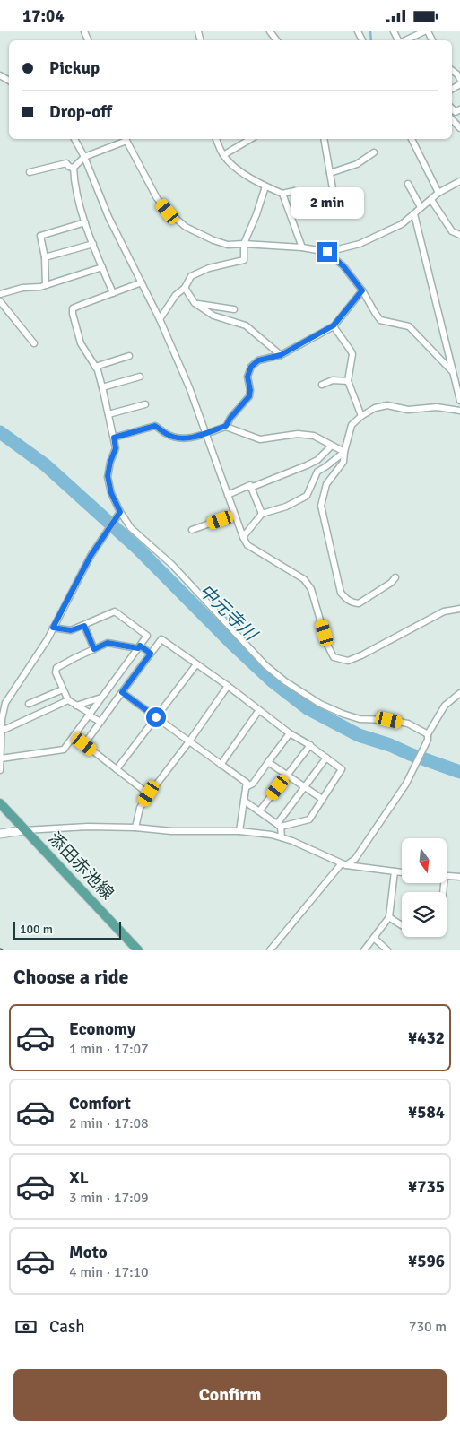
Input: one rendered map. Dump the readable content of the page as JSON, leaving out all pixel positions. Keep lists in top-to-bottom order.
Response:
{
  "streets": {
    "main road": ["添田赤池線"]
  },
  "water": ["中元寺川"],
  "scale_bar": "100 m",
  "north": "bottom",
  "page": {
    "status": "17:04",
    "banner": ["Pickup", "Drop-off"],
    "bubble": "2 min",
    "scale": "100 m",
    "heading": "Choose a ride",
    "list": [
      {
        "name": "Economy",
        "note": "1 min · 17:07",
        "value": "¥432"
      },
      {
        "name": "Comfort",
        "note": "2 min · 17:08",
        "value": "¥584"
      },
      {
        "name": "XL",
        "note": "3 min · 17:09",
        "value": "¥735"
      },
      {
        "name": "Moto",
        "note": "4 min · 17:10",
        "value": "¥596"
      }
    ],
    "pay": ["Cash", "730 m"],
    "buttons": "Confirm"
  }
}
